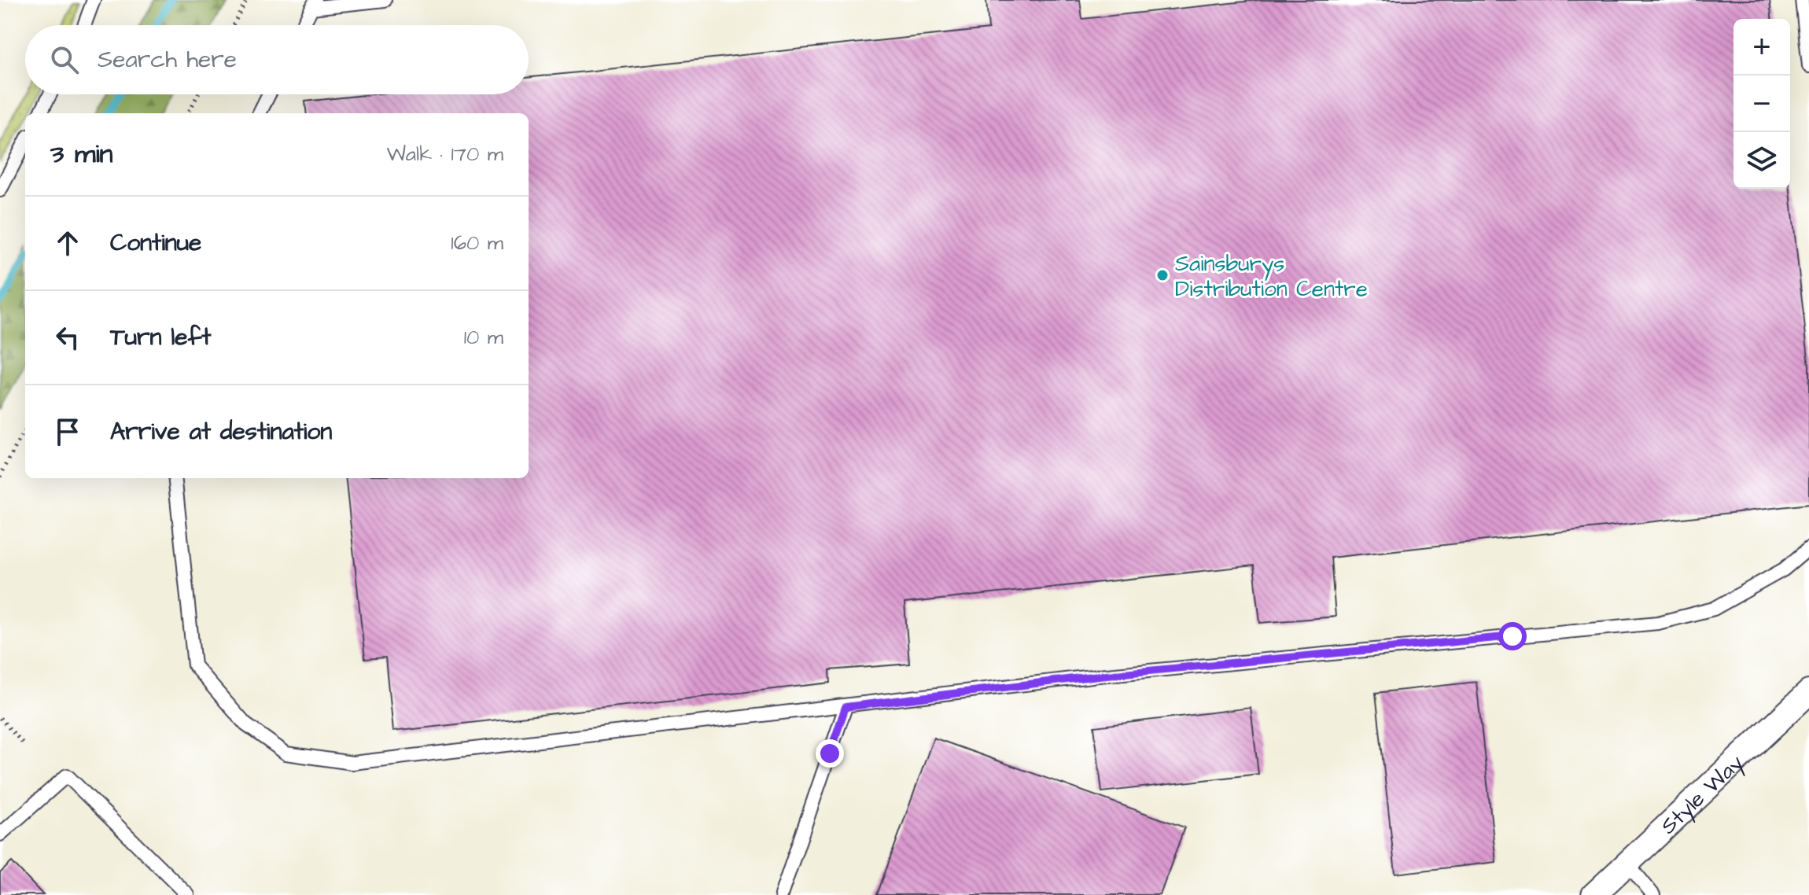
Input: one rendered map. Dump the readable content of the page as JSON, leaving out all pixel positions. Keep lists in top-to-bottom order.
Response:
{
  "streets": {
    "street": ["Style Way"]
  },
  "places": ["Sainsburys Distribution Centre"],
  "page": {
    "map_buttons": ["+", "−"],
    "search": "Search here",
    "heading": ["3 min", "Walk · 170 m"],
    "list": [
      ["Continue", "160 m"],
      ["Turn left", "10 m"],
      "Arrive at destination"
    ]
  }
}
